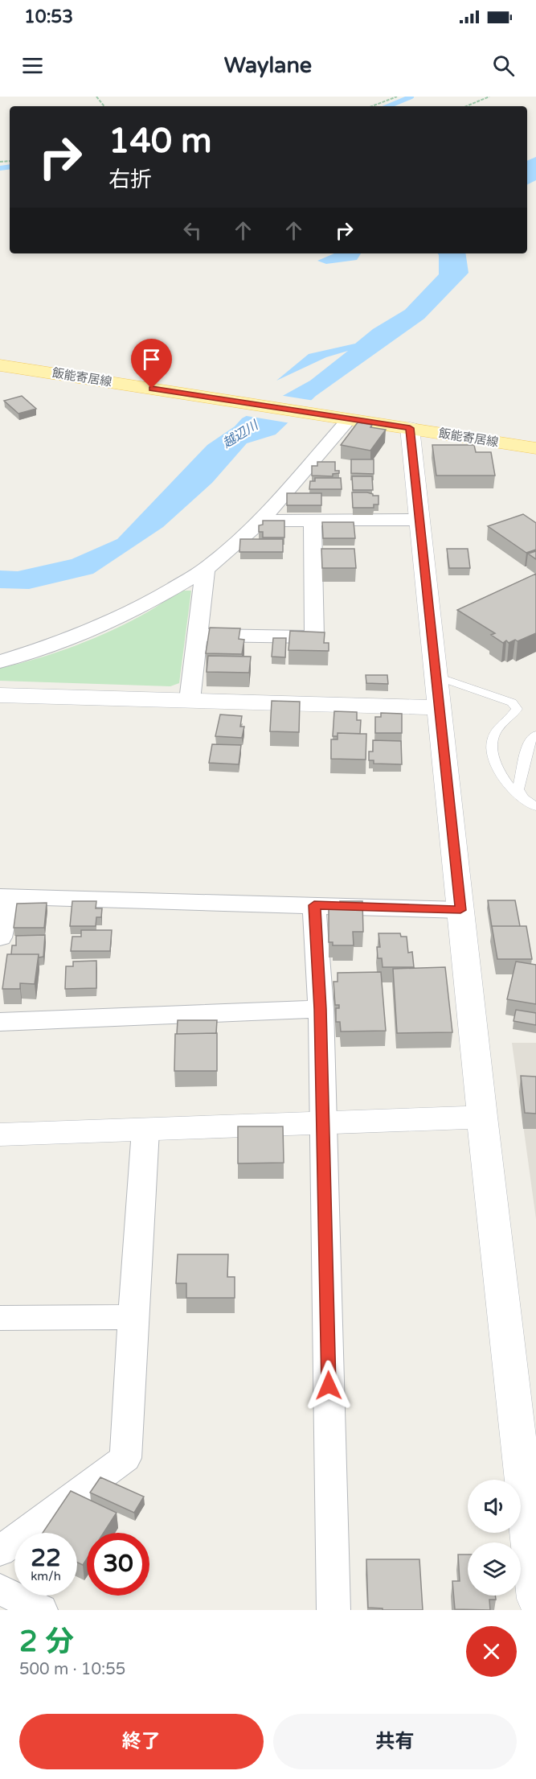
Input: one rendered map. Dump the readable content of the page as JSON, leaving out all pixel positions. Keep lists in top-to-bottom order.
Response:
{
  "streets": {
    "main road": ["飯能寄居線"]
  },
  "water": ["越辺川"],
  "page": {
    "status": "10:53",
    "header": "Waylane",
    "turn": ["140 m", "右折"],
    "speed": "22 km/h",
    "limit": "30",
    "heading": ["2 分", "500 m · 10:55"],
    "buttons": ["終了", "共有"]
  }
}
